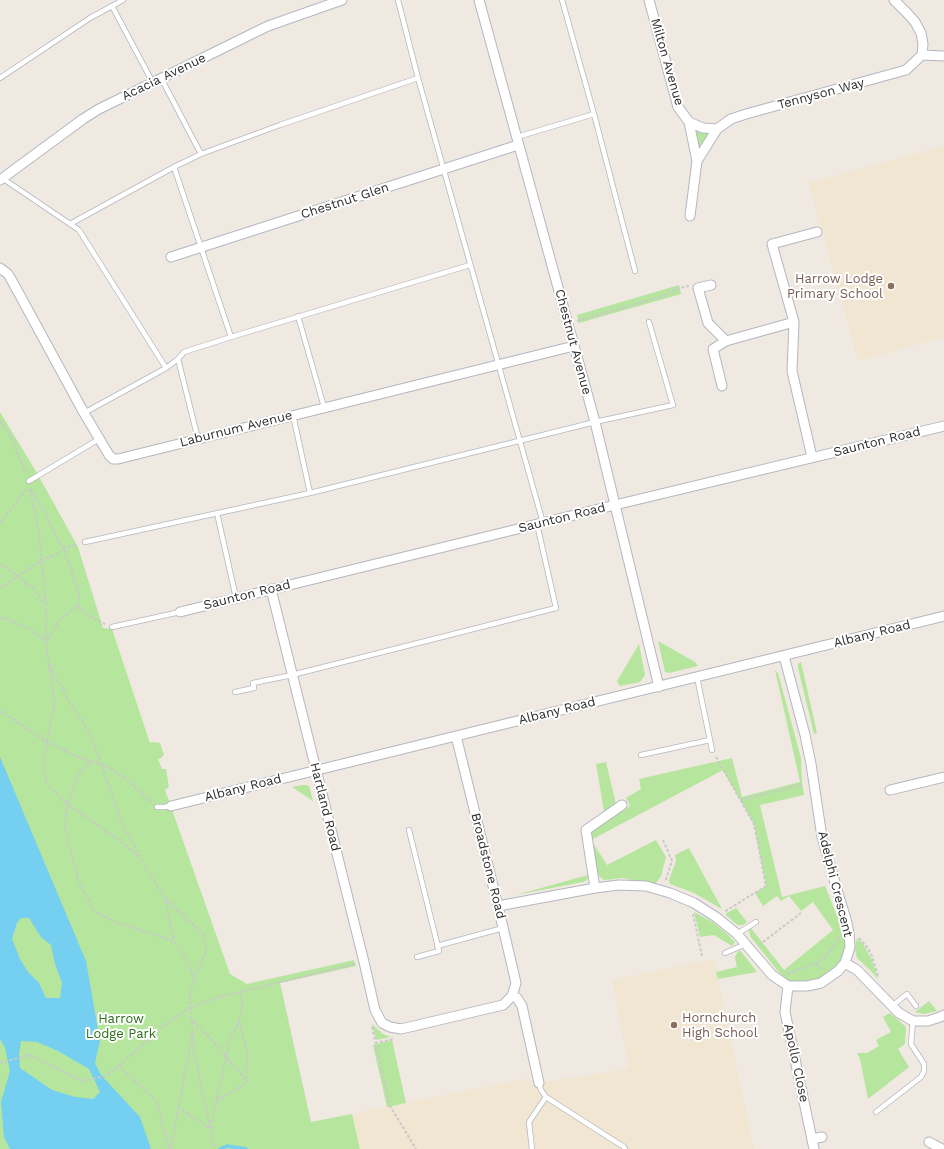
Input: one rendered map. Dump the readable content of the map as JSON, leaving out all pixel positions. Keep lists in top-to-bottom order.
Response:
{
  "streets": {
    "street": [
      "Milton Avenue",
      "Acacia Avenue",
      "Tennyson Way",
      "Chestnut Glen",
      "Chestnut Avenue",
      "Laburnum Avenue",
      "Saunton Road",
      "Albany Road",
      "Hartland Road",
      "Broadstone Road",
      "Adelphi Crescent",
      "Apollo Close"
    ]
  },
  "crossings": [
    ["Milton Avenue", "Tennyson Way"],
    ["Chestnut Glen", "Chestnut Avenue"],
    ["Chestnut Avenue", "Laburnum Avenue"],
    ["Chestnut Avenue", "Saunton Road"],
    ["Chestnut Avenue", "Albany Road"],
    ["Saunton Road", "Hartland Road"],
    ["Albany Road", "Hartland Road"],
    ["Albany Road", "Broadstone Road"],
    ["Albany Road", "Adelphi Crescent"]
  ],
  "parks": ["Harrow Lodge Park"],
  "places": ["Harrow Lodge Primary School", "Hornchurch High School"]
}
